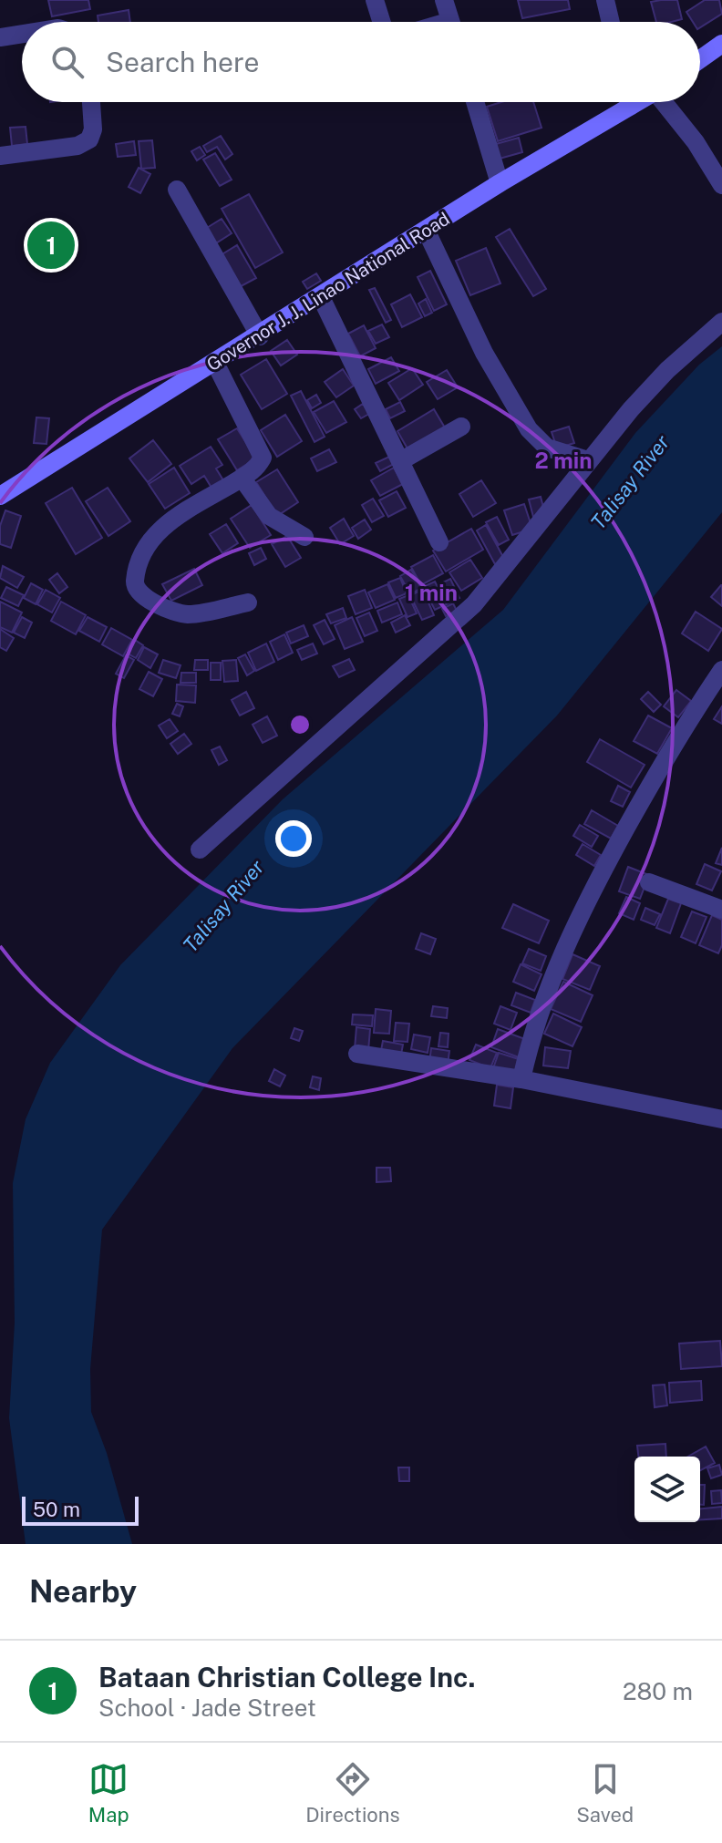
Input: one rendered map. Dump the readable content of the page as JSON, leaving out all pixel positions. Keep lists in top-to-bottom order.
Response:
{
  "streets": {
    "main road": ["Governor J. J. Linao National Road"]
  },
  "water": ["Talisay River"],
  "scale_bar": "50 m",
  "page": {
    "search": "Search here",
    "pins": "1",
    "scale": "50 m",
    "heading": "Nearby",
    "list": [
      {
        "mark": "1",
        "name": "Bataan Christian College Inc.",
        "note": "School · Jade Street",
        "value": "280 m"
      }
    ],
    "nav": ["Map", "Directions", "Saved"]
  },
  "rings": ["2 min", "1 min"]
}
